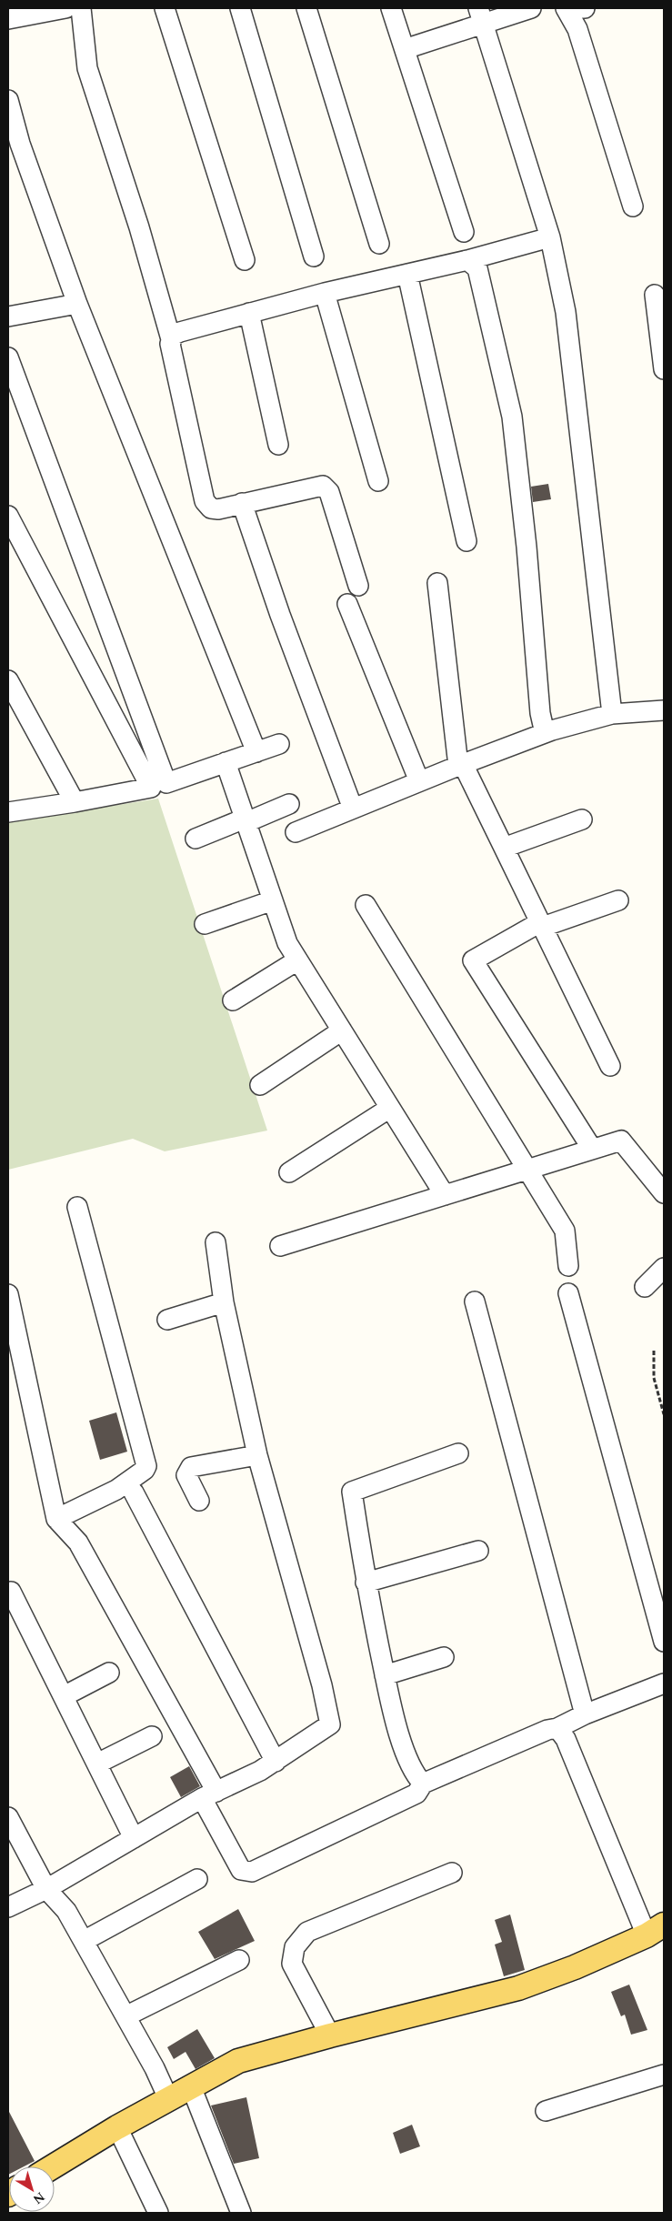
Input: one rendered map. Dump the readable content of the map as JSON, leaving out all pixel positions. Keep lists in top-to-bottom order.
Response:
{
  "north": "bottom right"
}
